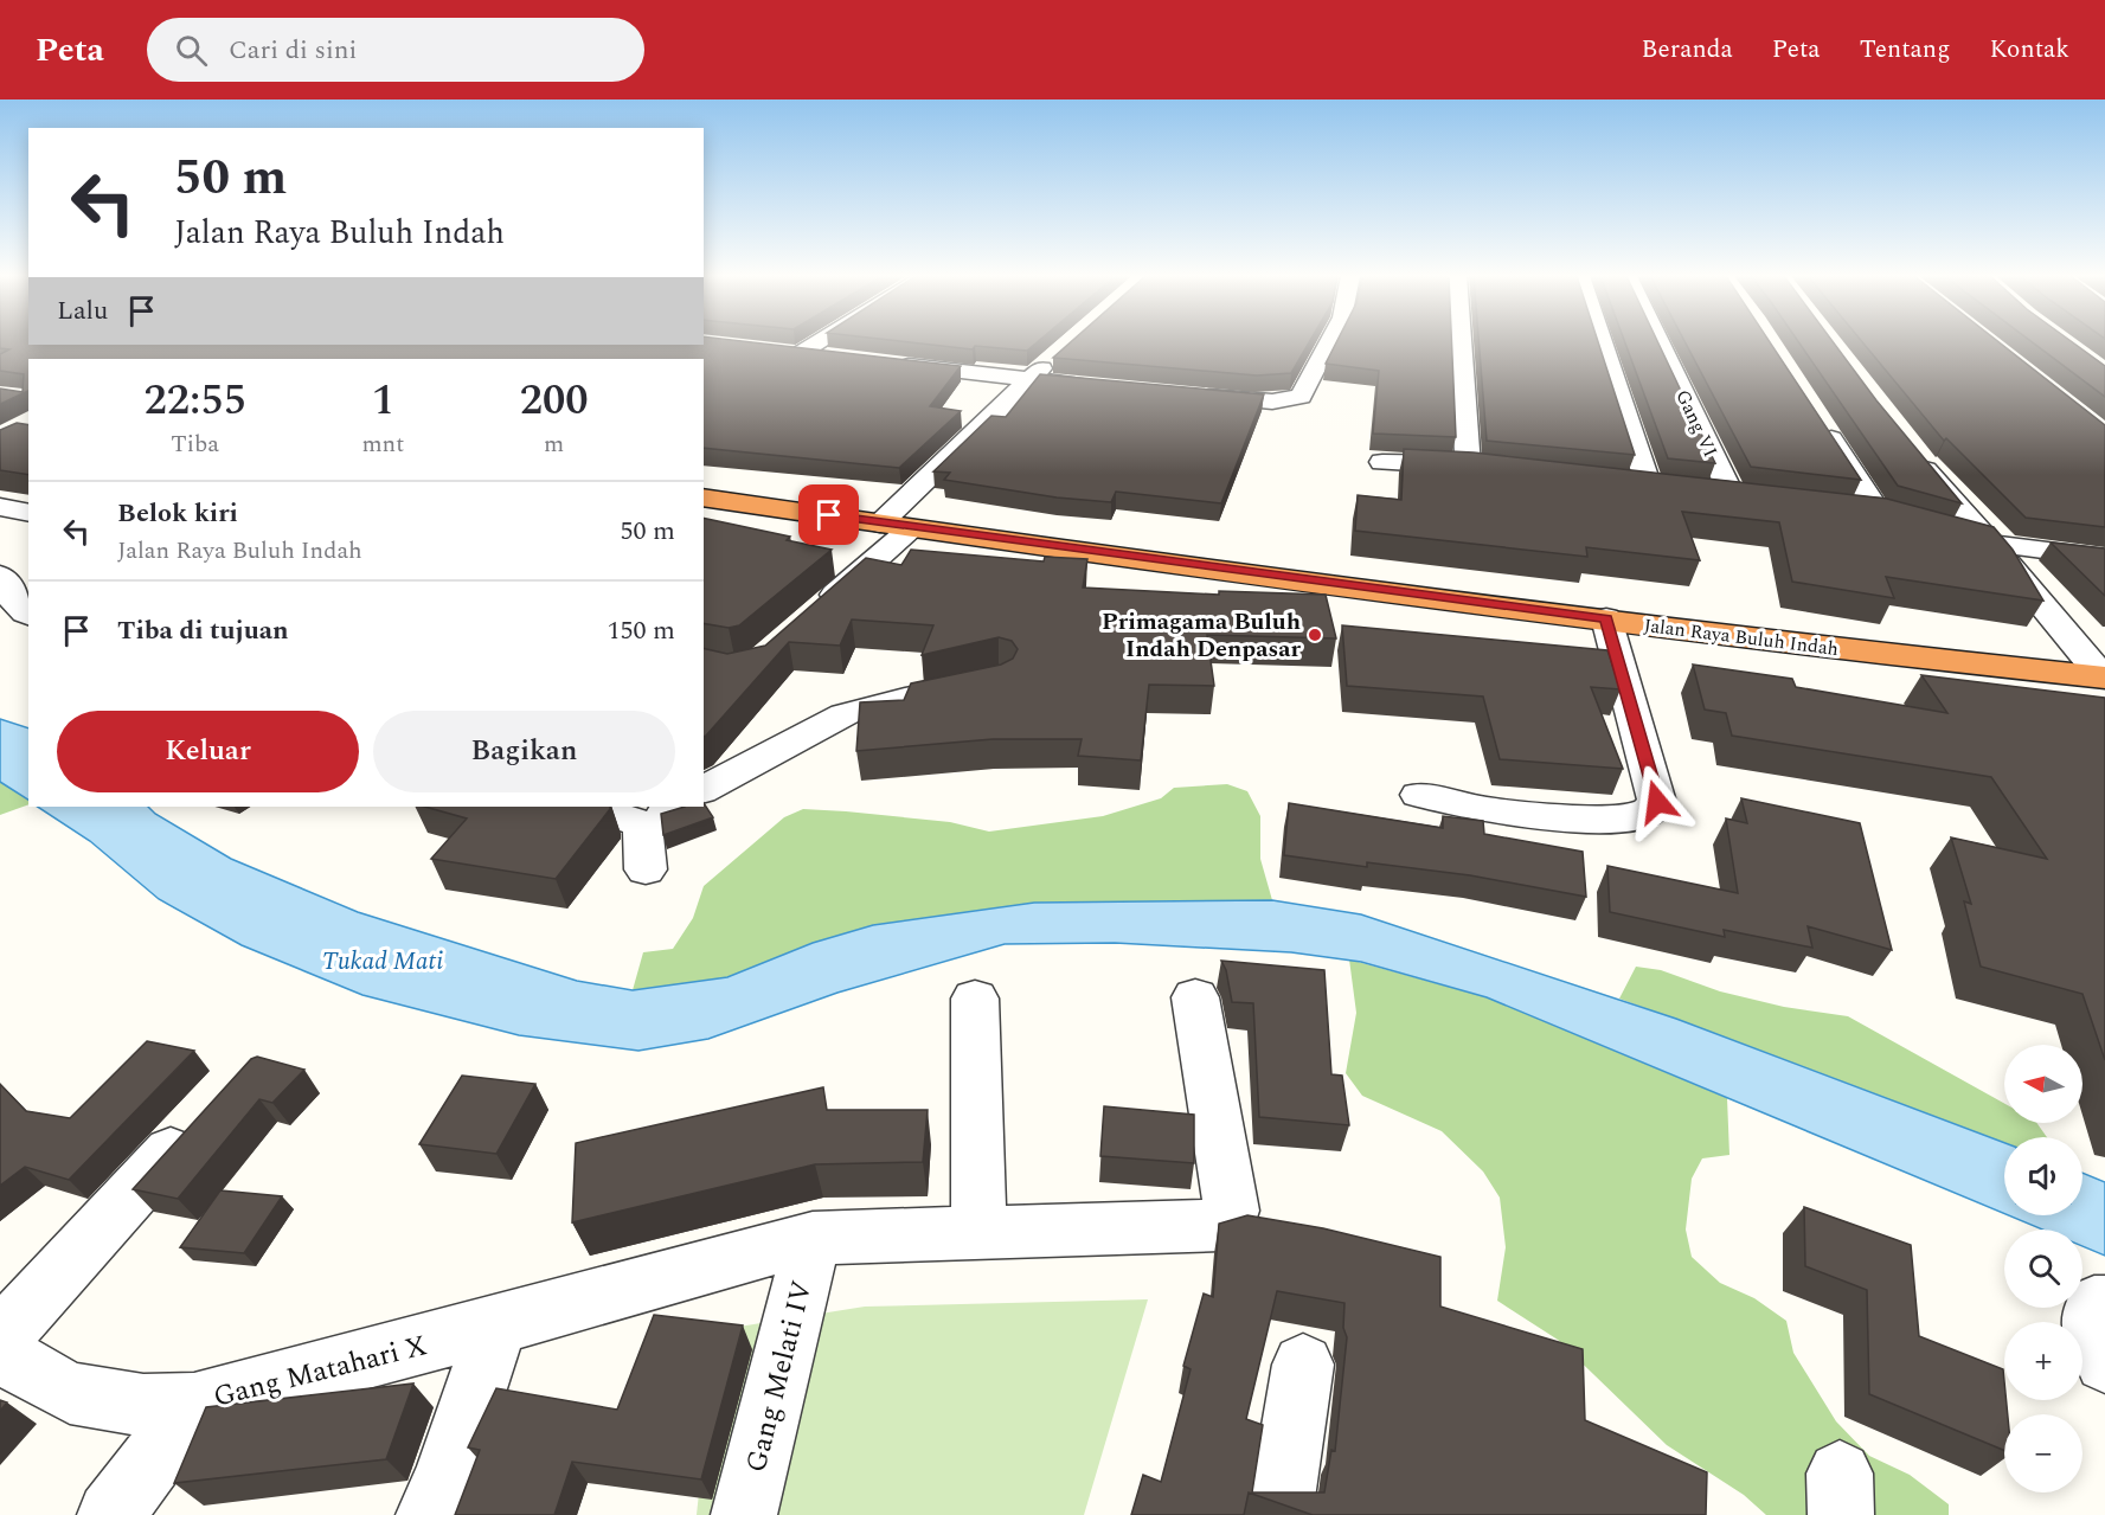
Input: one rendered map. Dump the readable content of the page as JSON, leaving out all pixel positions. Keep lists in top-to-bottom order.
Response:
{
  "streets": {
    "highway": ["Jalan Raya Buluh Indah"],
    "street": ["Gang VI", "Gang Matahari X", "Gang Melati IV"]
  },
  "crossings": [
    ["Gang Matahari X", "Gang Melati IV"]
  ],
  "water": ["Tukad Mati"],
  "places": ["Primagama Buluh Indah Denpasar"],
  "north": "left",
  "page": {
    "header": "Peta",
    "search": "Cari di sini",
    "nav": [
      "Beranda",
      "Peta",
      "Tentang",
      "Kontak"
    ],
    "turn": ["50 m", "Jalan Raya Buluh Indah"],
    "then": "Lalu",
    "eta": [
      "22:55",
      "Tiba",
      "1",
      "mnt",
      "200",
      "m"
    ],
    "list": [
      {
        "name": "Belok kiri",
        "note": "Jalan Raya Buluh Indah",
        "value": "50 m"
      },
      {
        "name": "Tiba di tujuan",
        "value": "150 m"
      }
    ],
    "buttons": ["Keluar", "Bagikan"],
    "map_buttons": ["+", "−"]
  }
}
